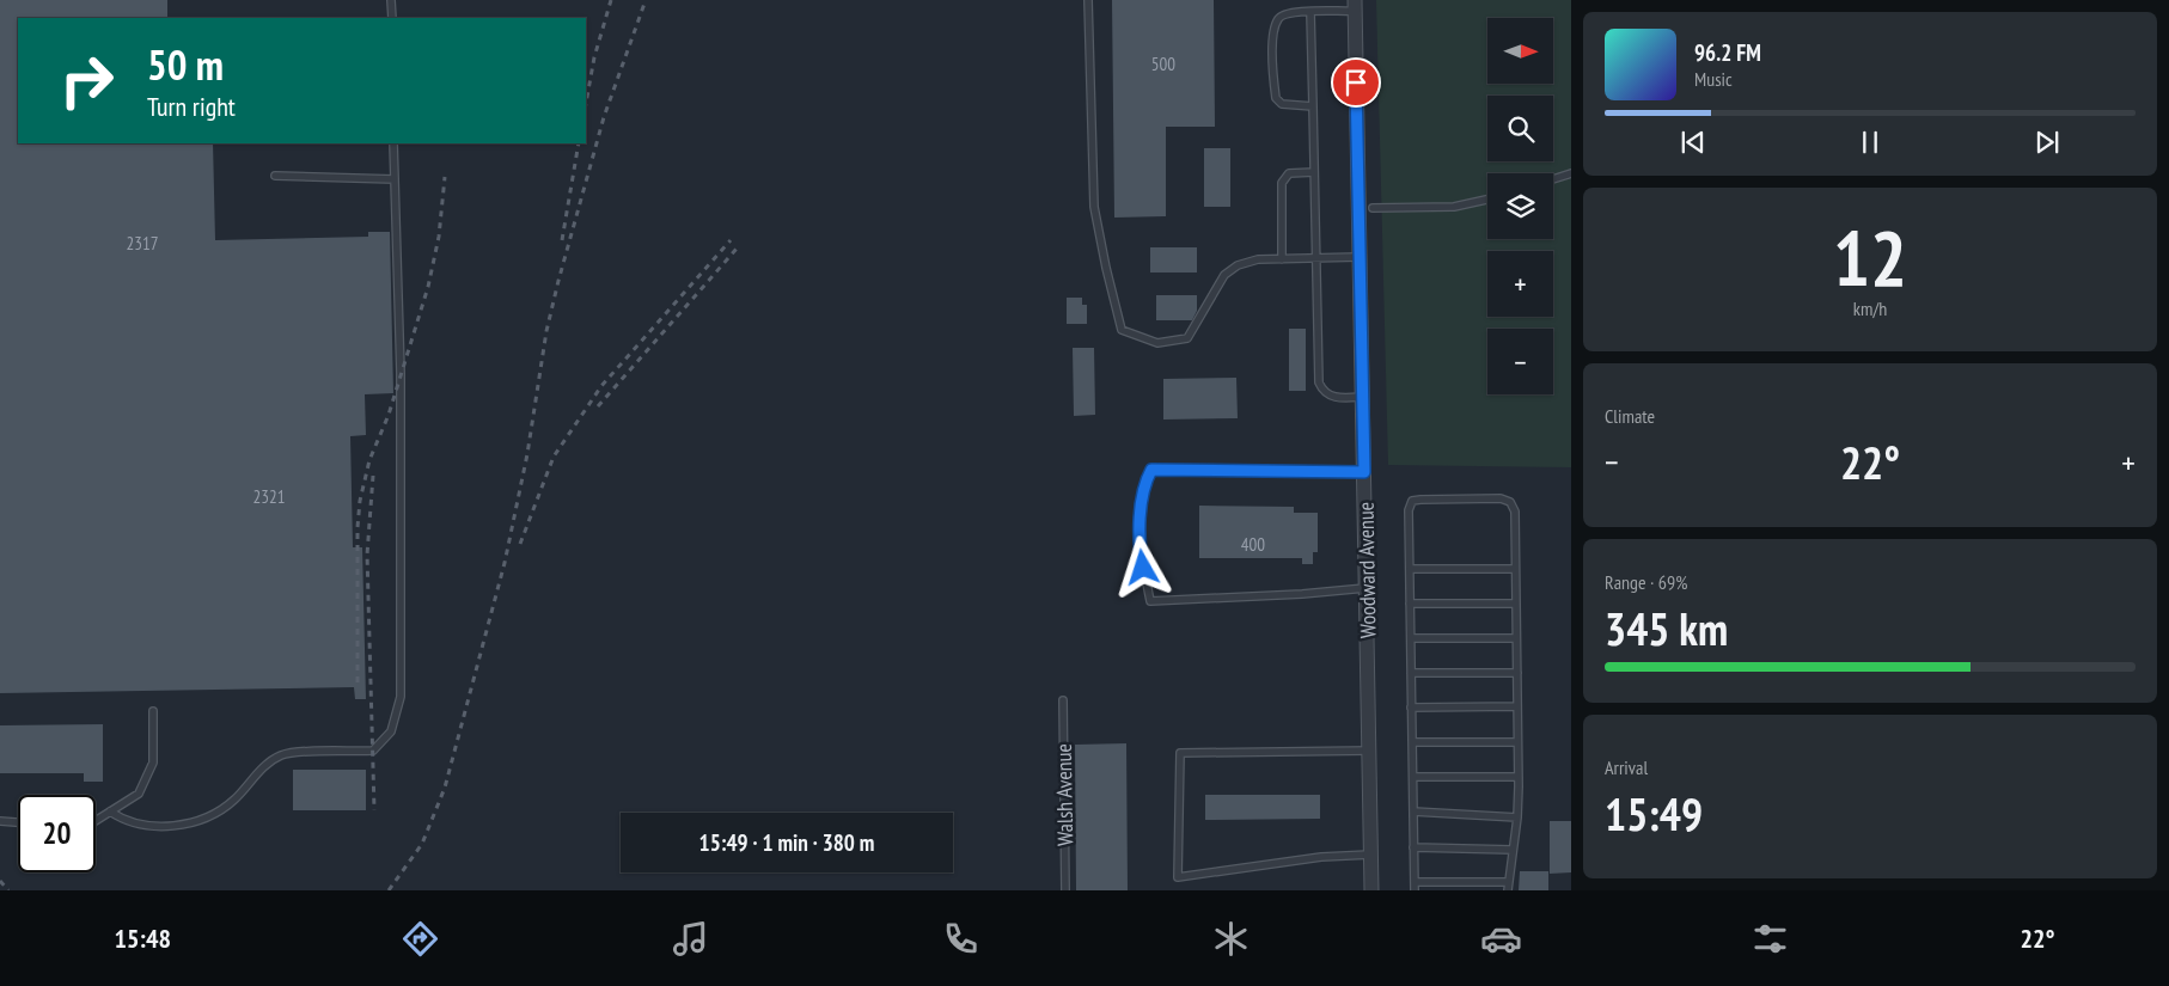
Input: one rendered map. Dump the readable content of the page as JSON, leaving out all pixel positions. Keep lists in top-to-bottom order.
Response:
{
  "streets": {
    "street": ["Woodward Avenue"],
    "lane": ["Walsh Avenue"]
  },
  "house_numbers": [
    "500",
    "2317",
    "2321",
    "400"
  ],
  "north": "right",
  "page": {
    "map_buttons": ["+", "−"],
    "turn": ["50 m", "Turn right"],
    "song": ["96.2 FM", "Music"],
    "tile": [
      ["12", "km/h"],
      "Climate",
      ["Range · 69%", "345 km"],
      ["Arrival", "15:49"]
    ],
    "heat": ["−", "22°", "+"],
    "limit": "20",
    "trip": "15:49 · 1 min · 380 m",
    "tabs": ["15:48", "22°"]
  }
}
